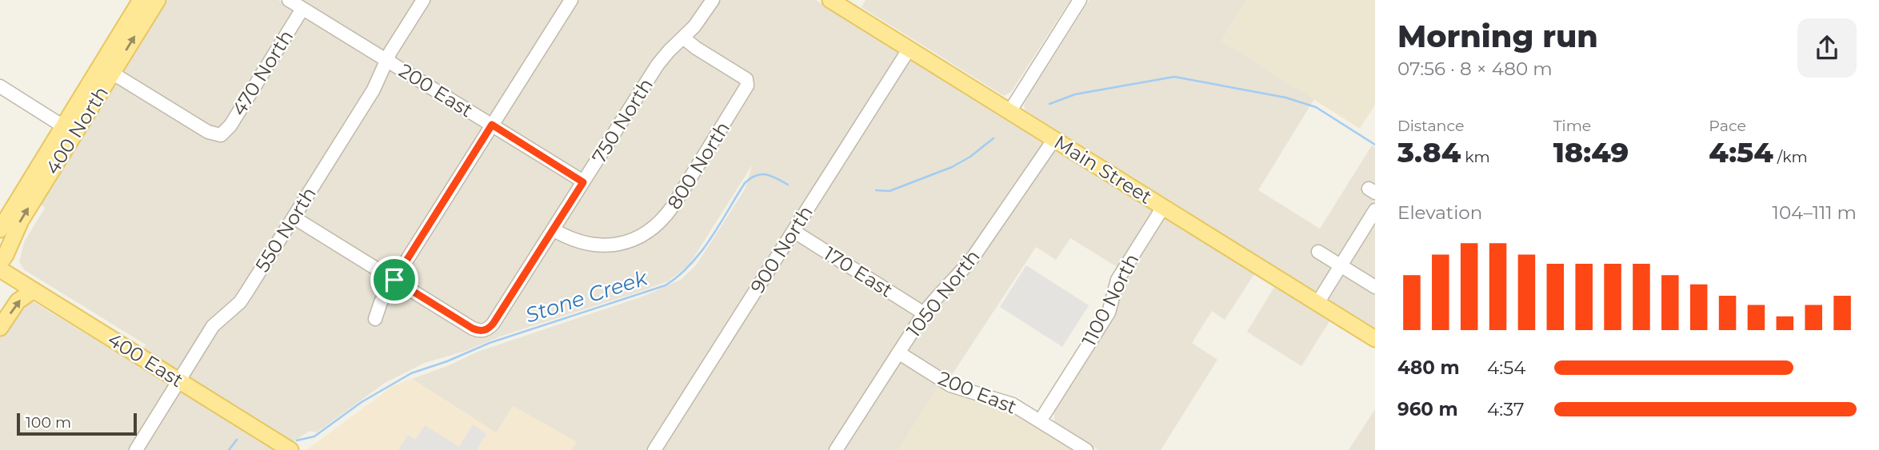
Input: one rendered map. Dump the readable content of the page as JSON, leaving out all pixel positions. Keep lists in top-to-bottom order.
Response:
{
  "streets": {
    "main road": ["400 North", "Main Street", "400 East"],
    "street": [
      "470 North",
      "200 East",
      "750 North",
      "800 North",
      "550 North",
      "900 North",
      "170 East",
      "1050 North",
      "1100 North"
    ]
  },
  "crossings": [
    ["470 North", "200 East"],
    ["470 North", "400 North"],
    ["200 East", "750 North"],
    ["200 East", "550 North"],
    ["200 East", "1050 North"],
    ["200 East", "1100 North"],
    ["750 North", "800 North"],
    ["Main Street", "900 North"],
    ["Main Street", "1050 North"],
    ["Main Street", "1100 North"],
    ["550 North", "400 East"],
    ["900 North", "170 East"],
    ["170 East", "1050 North"]
  ],
  "water": ["Stone Creek"],
  "scale_bar": "100 m",
  "page": {
    "heading": ["Morning run", "07:56 · 8 × 480 m"],
    "stats": [
      ["Distance", "3.84 km"],
      ["Time", "18:49"],
      ["Pace", "4:54 /km"]
    ],
    "chart": ["Elevation", "104–111 m"],
    "list": [
      {
        "name": "480 m",
        "note": "4:54"
      },
      {
        "name": "960 m",
        "note": "4:37"
      }
    ],
    "scale": "100 m"
  }
}
